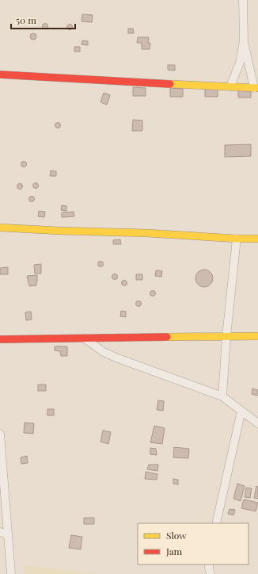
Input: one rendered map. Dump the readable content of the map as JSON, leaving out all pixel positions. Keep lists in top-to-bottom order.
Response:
{
  "legend": ["Slow", "Jam"],
  "scale_bar": "50 m"
}
